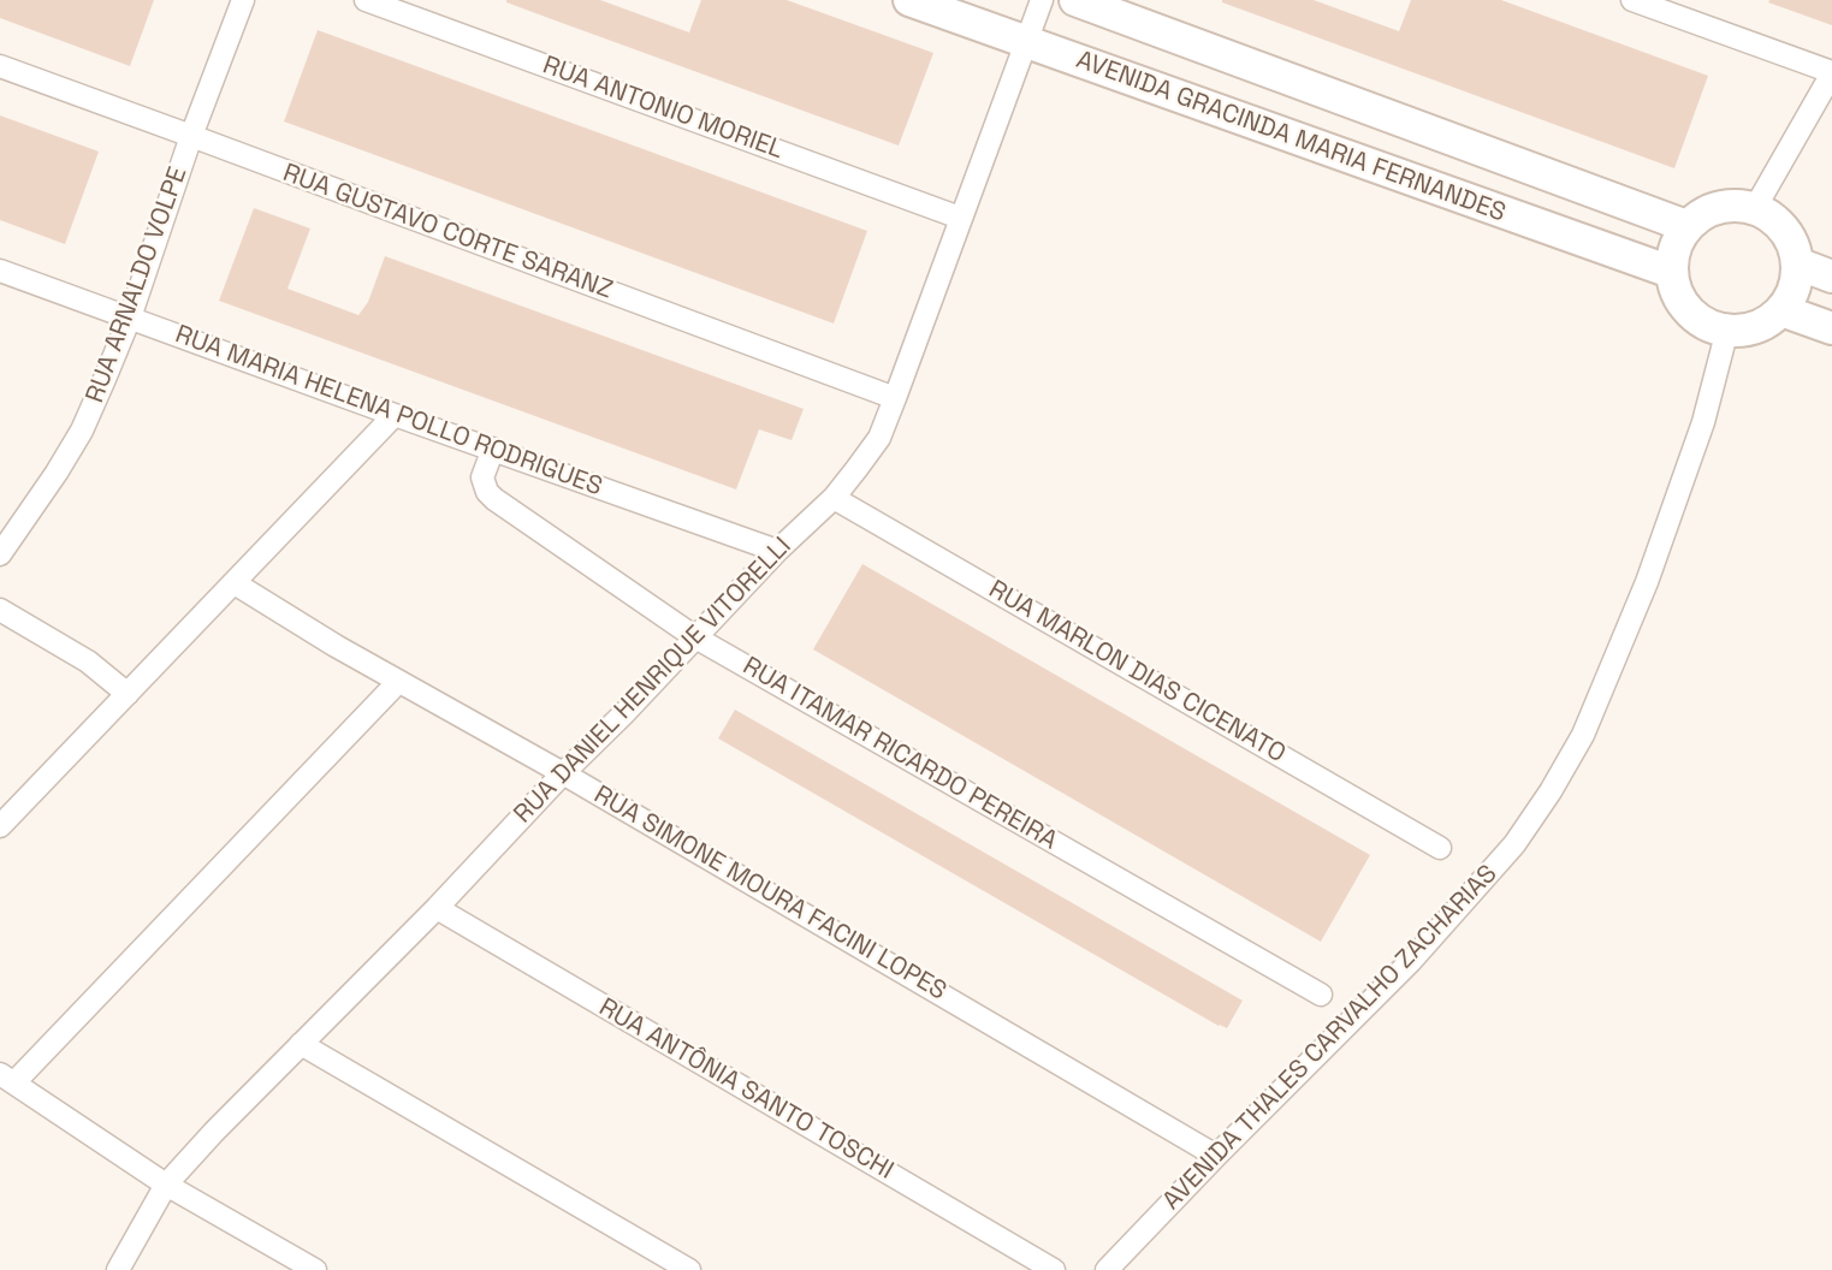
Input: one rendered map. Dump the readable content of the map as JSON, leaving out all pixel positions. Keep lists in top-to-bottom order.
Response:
{
  "streets": {
    "street": [
      "RUA ANTONIO MORIEL",
      "AVENIDA GRACINDA MARIA FERNANDES",
      "RUA GUSTAVO CORTE SARANZ",
      "RUA ARNALDO VOLPE",
      "RUA MARIA HELENA POLLO RODRIGUES",
      "RUA MARLON DIAS CICENATO",
      "RUA DANIEL HENRIQUE VITORELLI",
      "RUA ITAMAR RICARDO PEREIRA",
      "RUA SIMONE MOURA FACINI LOPES",
      "AVENIDA THALES CARVALHO ZACHARIAS",
      "RUA ANTÔNIA SANTO TOSCHI"
    ]
  },
  "crossings": [
    ["RUA ANTONIO MORIEL", "RUA DANIEL HENRIQUE VITORELLI"],
    ["AVENIDA GRACINDA MARIA FERNANDES", "RUA DANIEL HENRIQUE VITORELLI"],
    ["AVENIDA GRACINDA MARIA FERNANDES", "AVENIDA THALES CARVALHO ZACHARIAS"],
    ["RUA GUSTAVO CORTE SARANZ", "RUA ARNALDO VOLPE"],
    ["RUA GUSTAVO CORTE SARANZ", "RUA DANIEL HENRIQUE VITORELLI"],
    ["RUA ARNALDO VOLPE", "RUA MARIA HELENA POLLO RODRIGUES"],
    ["RUA MARIA HELENA POLLO RODRIGUES", "RUA DANIEL HENRIQUE VITORELLI"],
    ["RUA MARIA HELENA POLLO RODRIGUES", "RUA ITAMAR RICARDO PEREIRA"],
    ["RUA MARLON DIAS CICENATO", "RUA DANIEL HENRIQUE VITORELLI"],
    ["RUA DANIEL HENRIQUE VITORELLI", "RUA ITAMAR RICARDO PEREIRA"],
    ["RUA DANIEL HENRIQUE VITORELLI", "RUA SIMONE MOURA FACINI LOPES"],
    ["RUA DANIEL HENRIQUE VITORELLI", "RUA ANTÔNIA SANTO TOSCHI"],
    ["RUA SIMONE MOURA FACINI LOPES", "AVENIDA THALES CARVALHO ZACHARIAS"]
  ]
}
